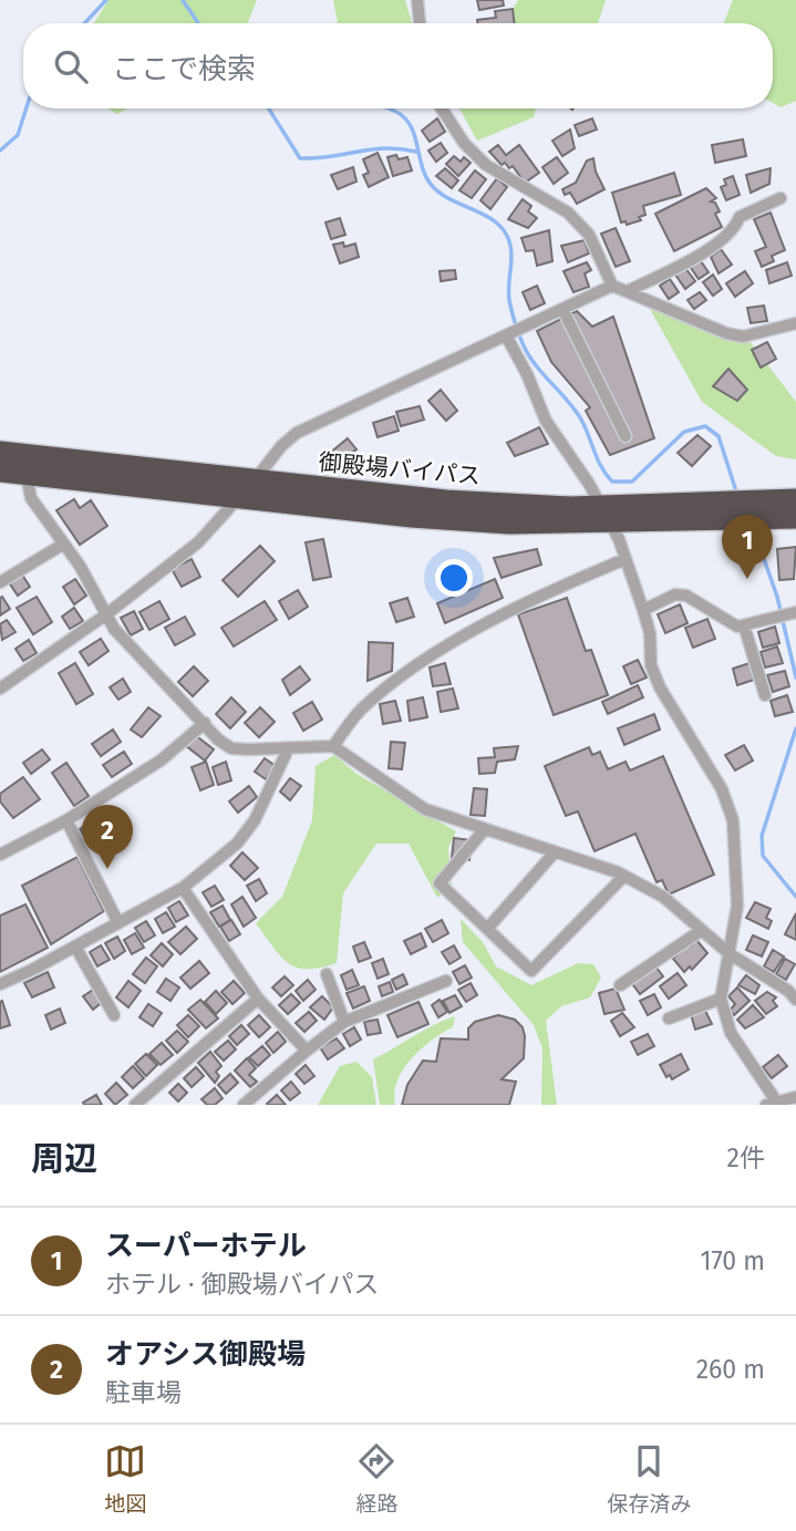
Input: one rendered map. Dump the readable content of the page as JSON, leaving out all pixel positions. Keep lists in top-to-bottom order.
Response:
{
  "streets": {
    "highway": ["御殿場バイパス"]
  },
  "page": {
    "search": "ここで検索",
    "pins": ["1", "2"],
    "heading": ["周辺", "2件"],
    "list": [
      {
        "mark": "1",
        "name": "スーパーホテル",
        "note": "ホテル · 御殿場バイパス",
        "value": "170 m"
      },
      {
        "mark": "2",
        "name": "オアシス御殿場",
        "note": "駐車場",
        "value": "260 m"
      }
    ],
    "nav": ["地図", "経路", "保存済み"]
  }
}
